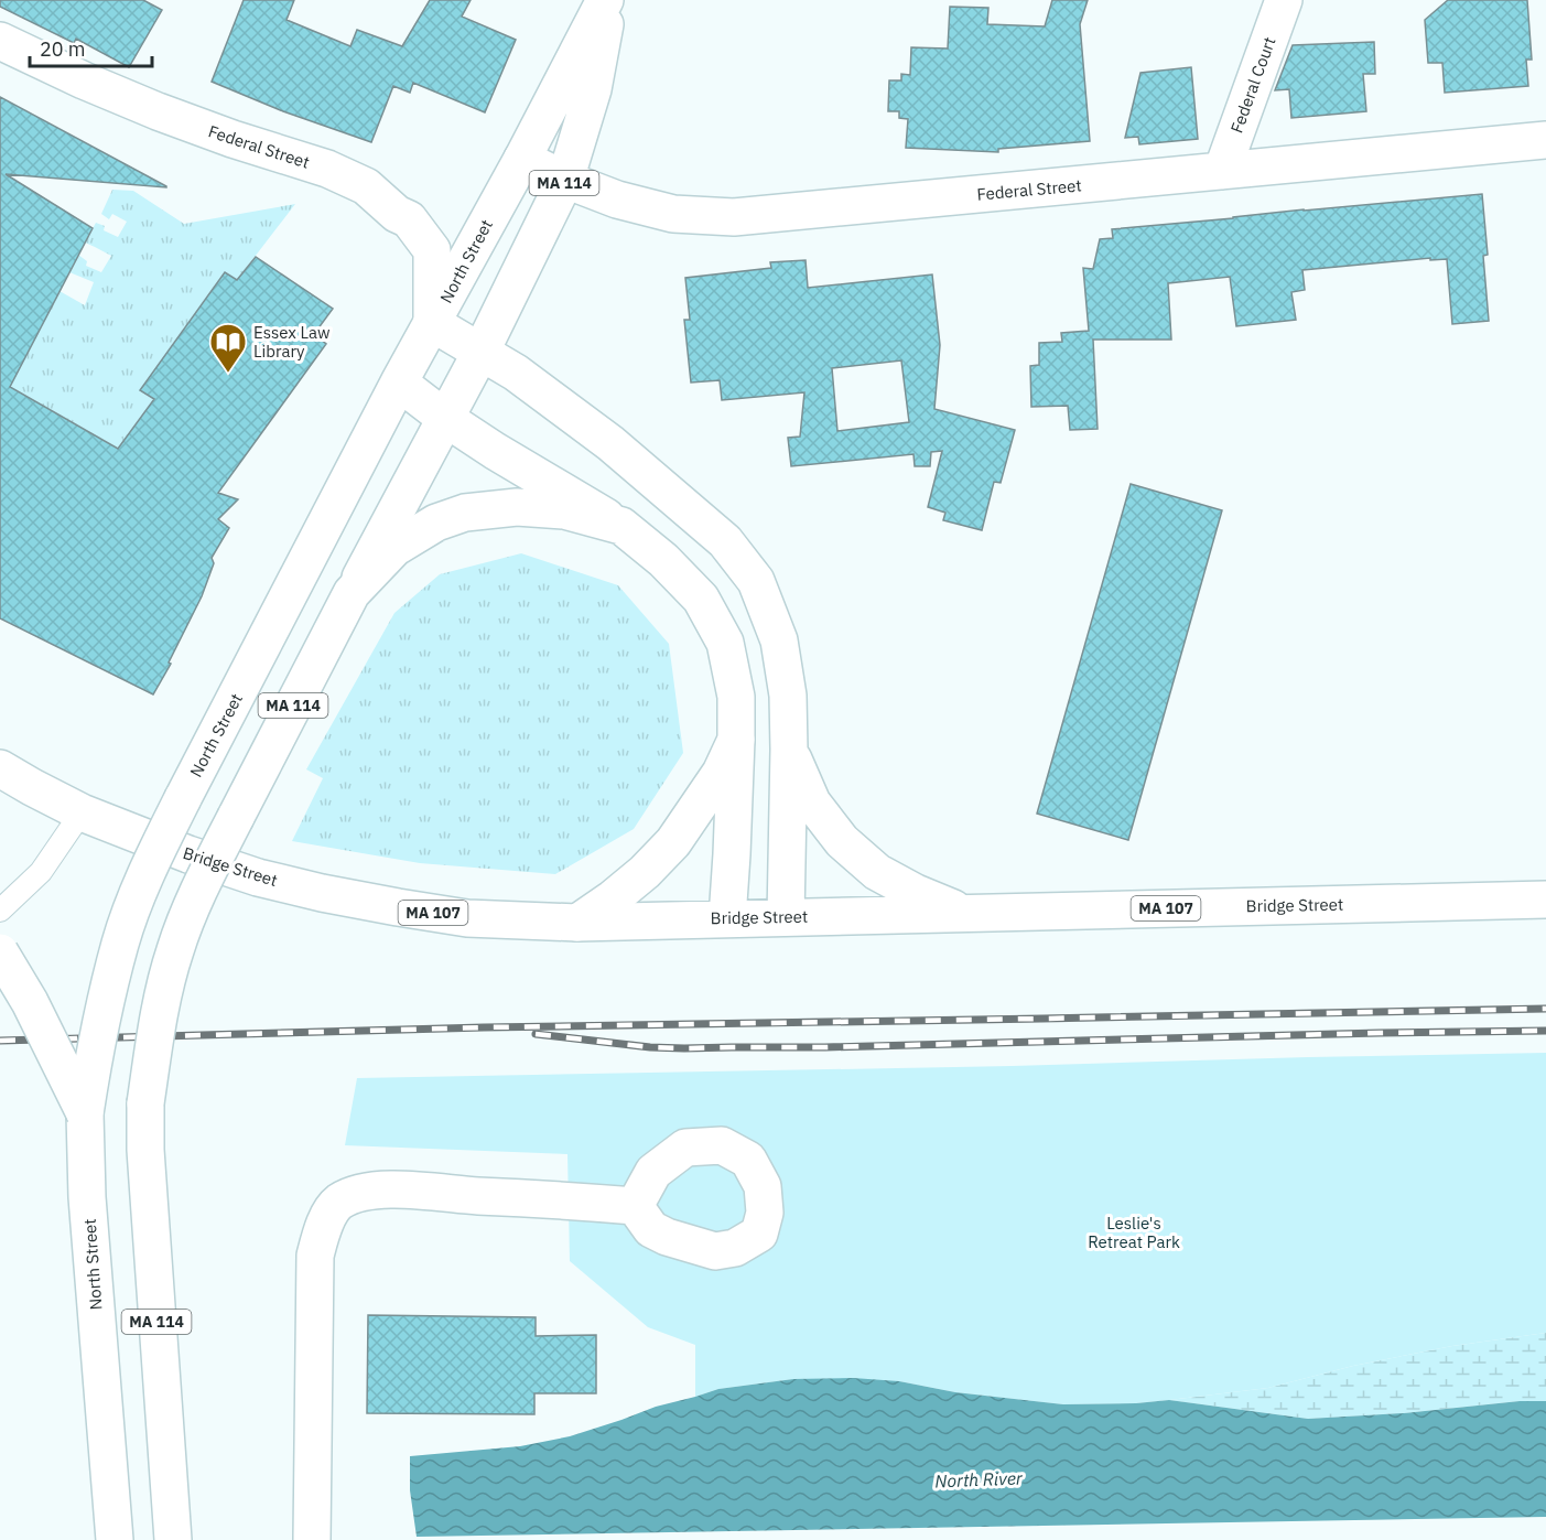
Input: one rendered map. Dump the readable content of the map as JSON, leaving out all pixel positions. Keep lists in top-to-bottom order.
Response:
{
  "streets": {
    "main road": [
      "Federal Court",
      "Federal Street",
      "MA 114",
      "North Street",
      "Bridge Street",
      "MA 107"
    ]
  },
  "crossings": [
    ["Federal Court", "Federal Street"],
    ["Federal Street", "North Street"]
  ],
  "water": ["North River"],
  "parks": ["Leslie's Retreat Park"],
  "places": {
    "library": ["Essex Law Library"]
  },
  "scale_bar": "20 m"
}
